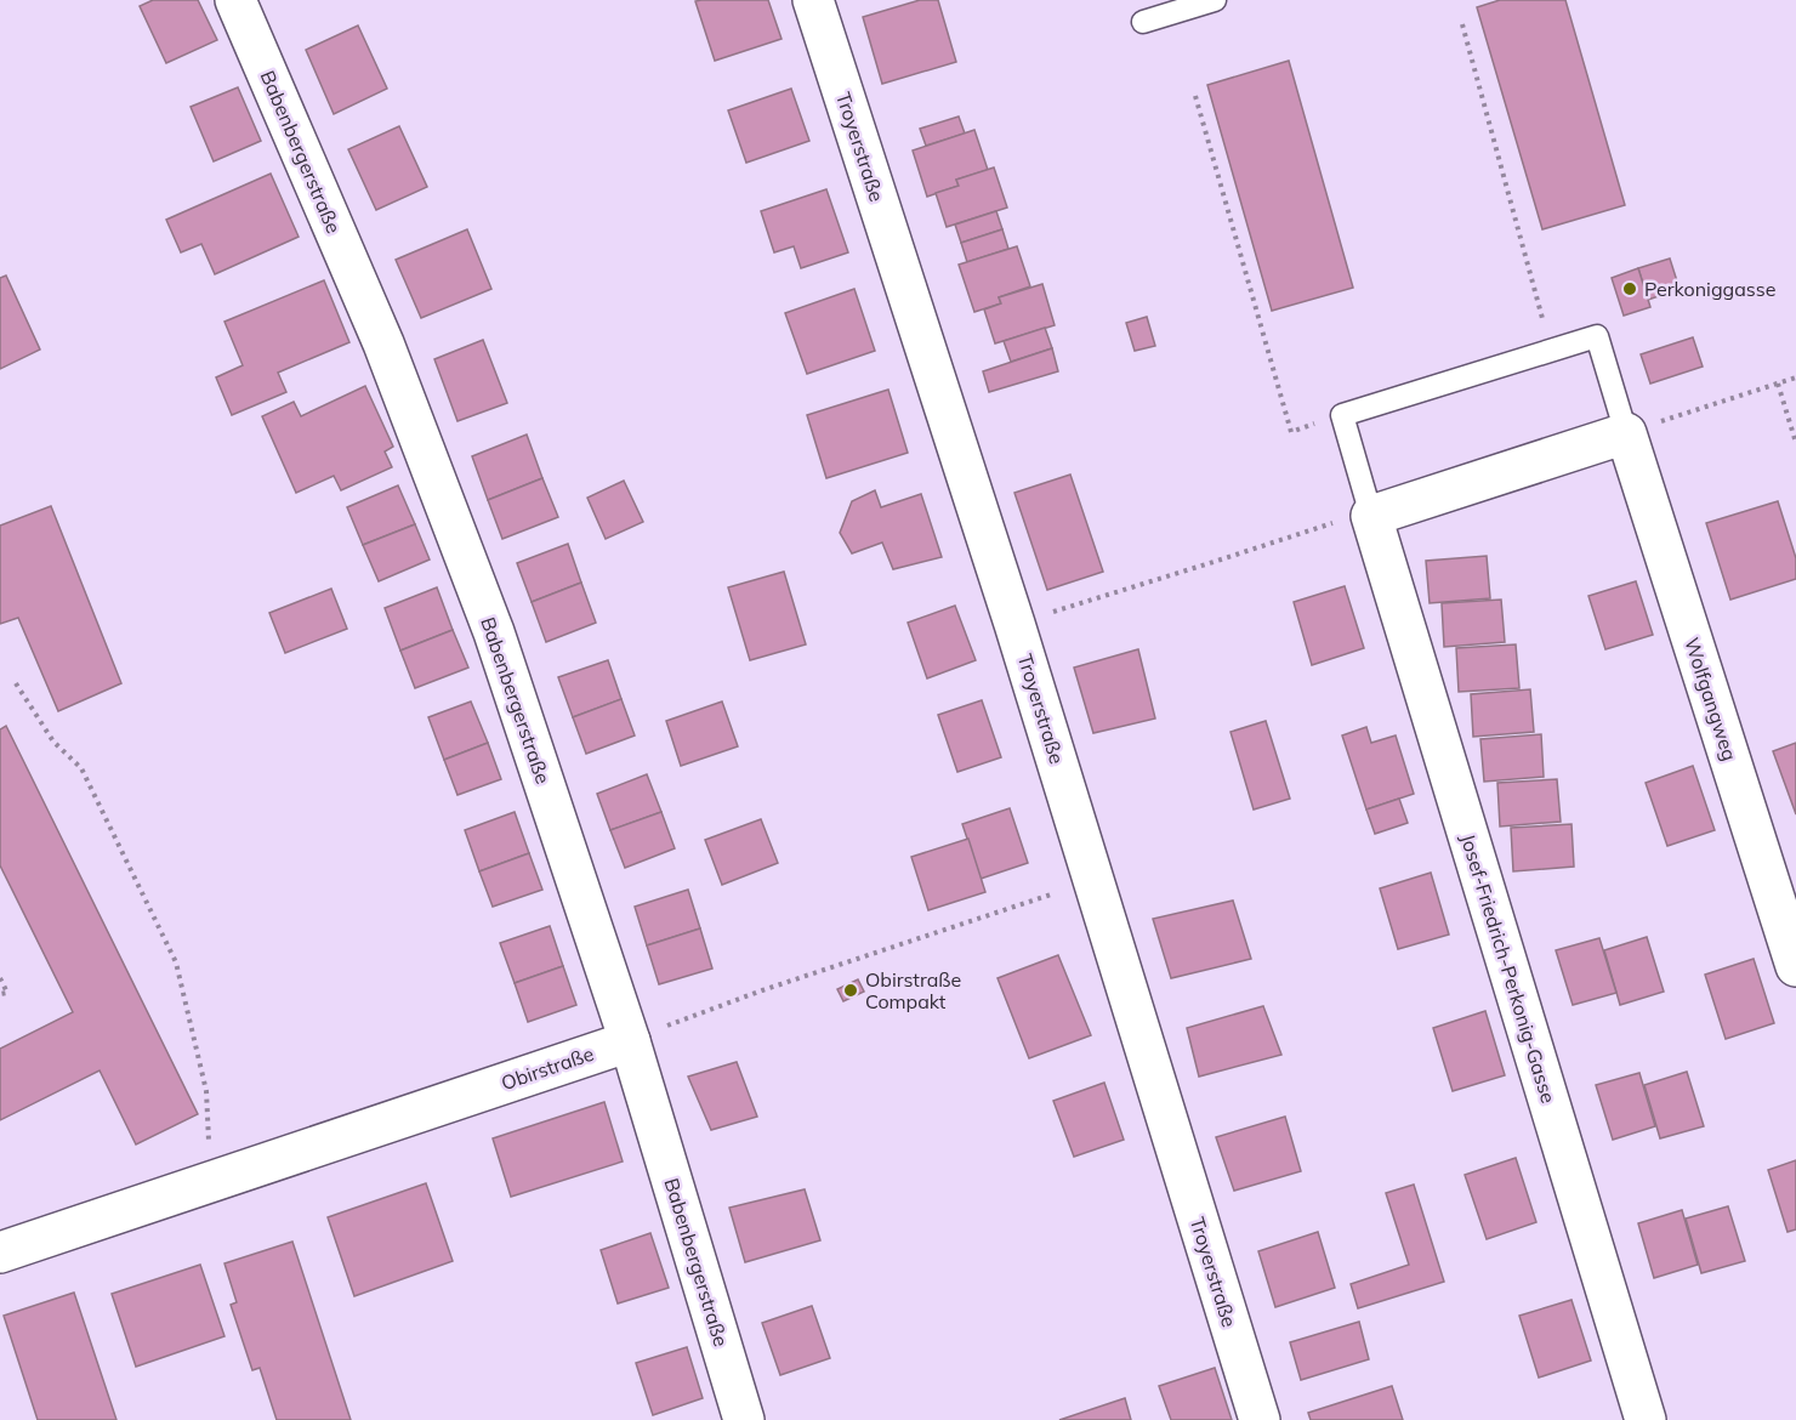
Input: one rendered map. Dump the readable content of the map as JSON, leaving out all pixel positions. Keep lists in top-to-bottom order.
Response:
{
  "streets": {
    "street": [
      "Troyerstraße",
      "Babenbergerstraße",
      "Wolfgangweg",
      "Josef-Friedrich-Perkonig-Gasse",
      "Obirstraße"
    ]
  },
  "crossings": [
    ["Babenbergerstraße", "Obirstraße"]
  ],
  "places": ["Perkoniggasse", "Obirstraße Compakt"]
}
